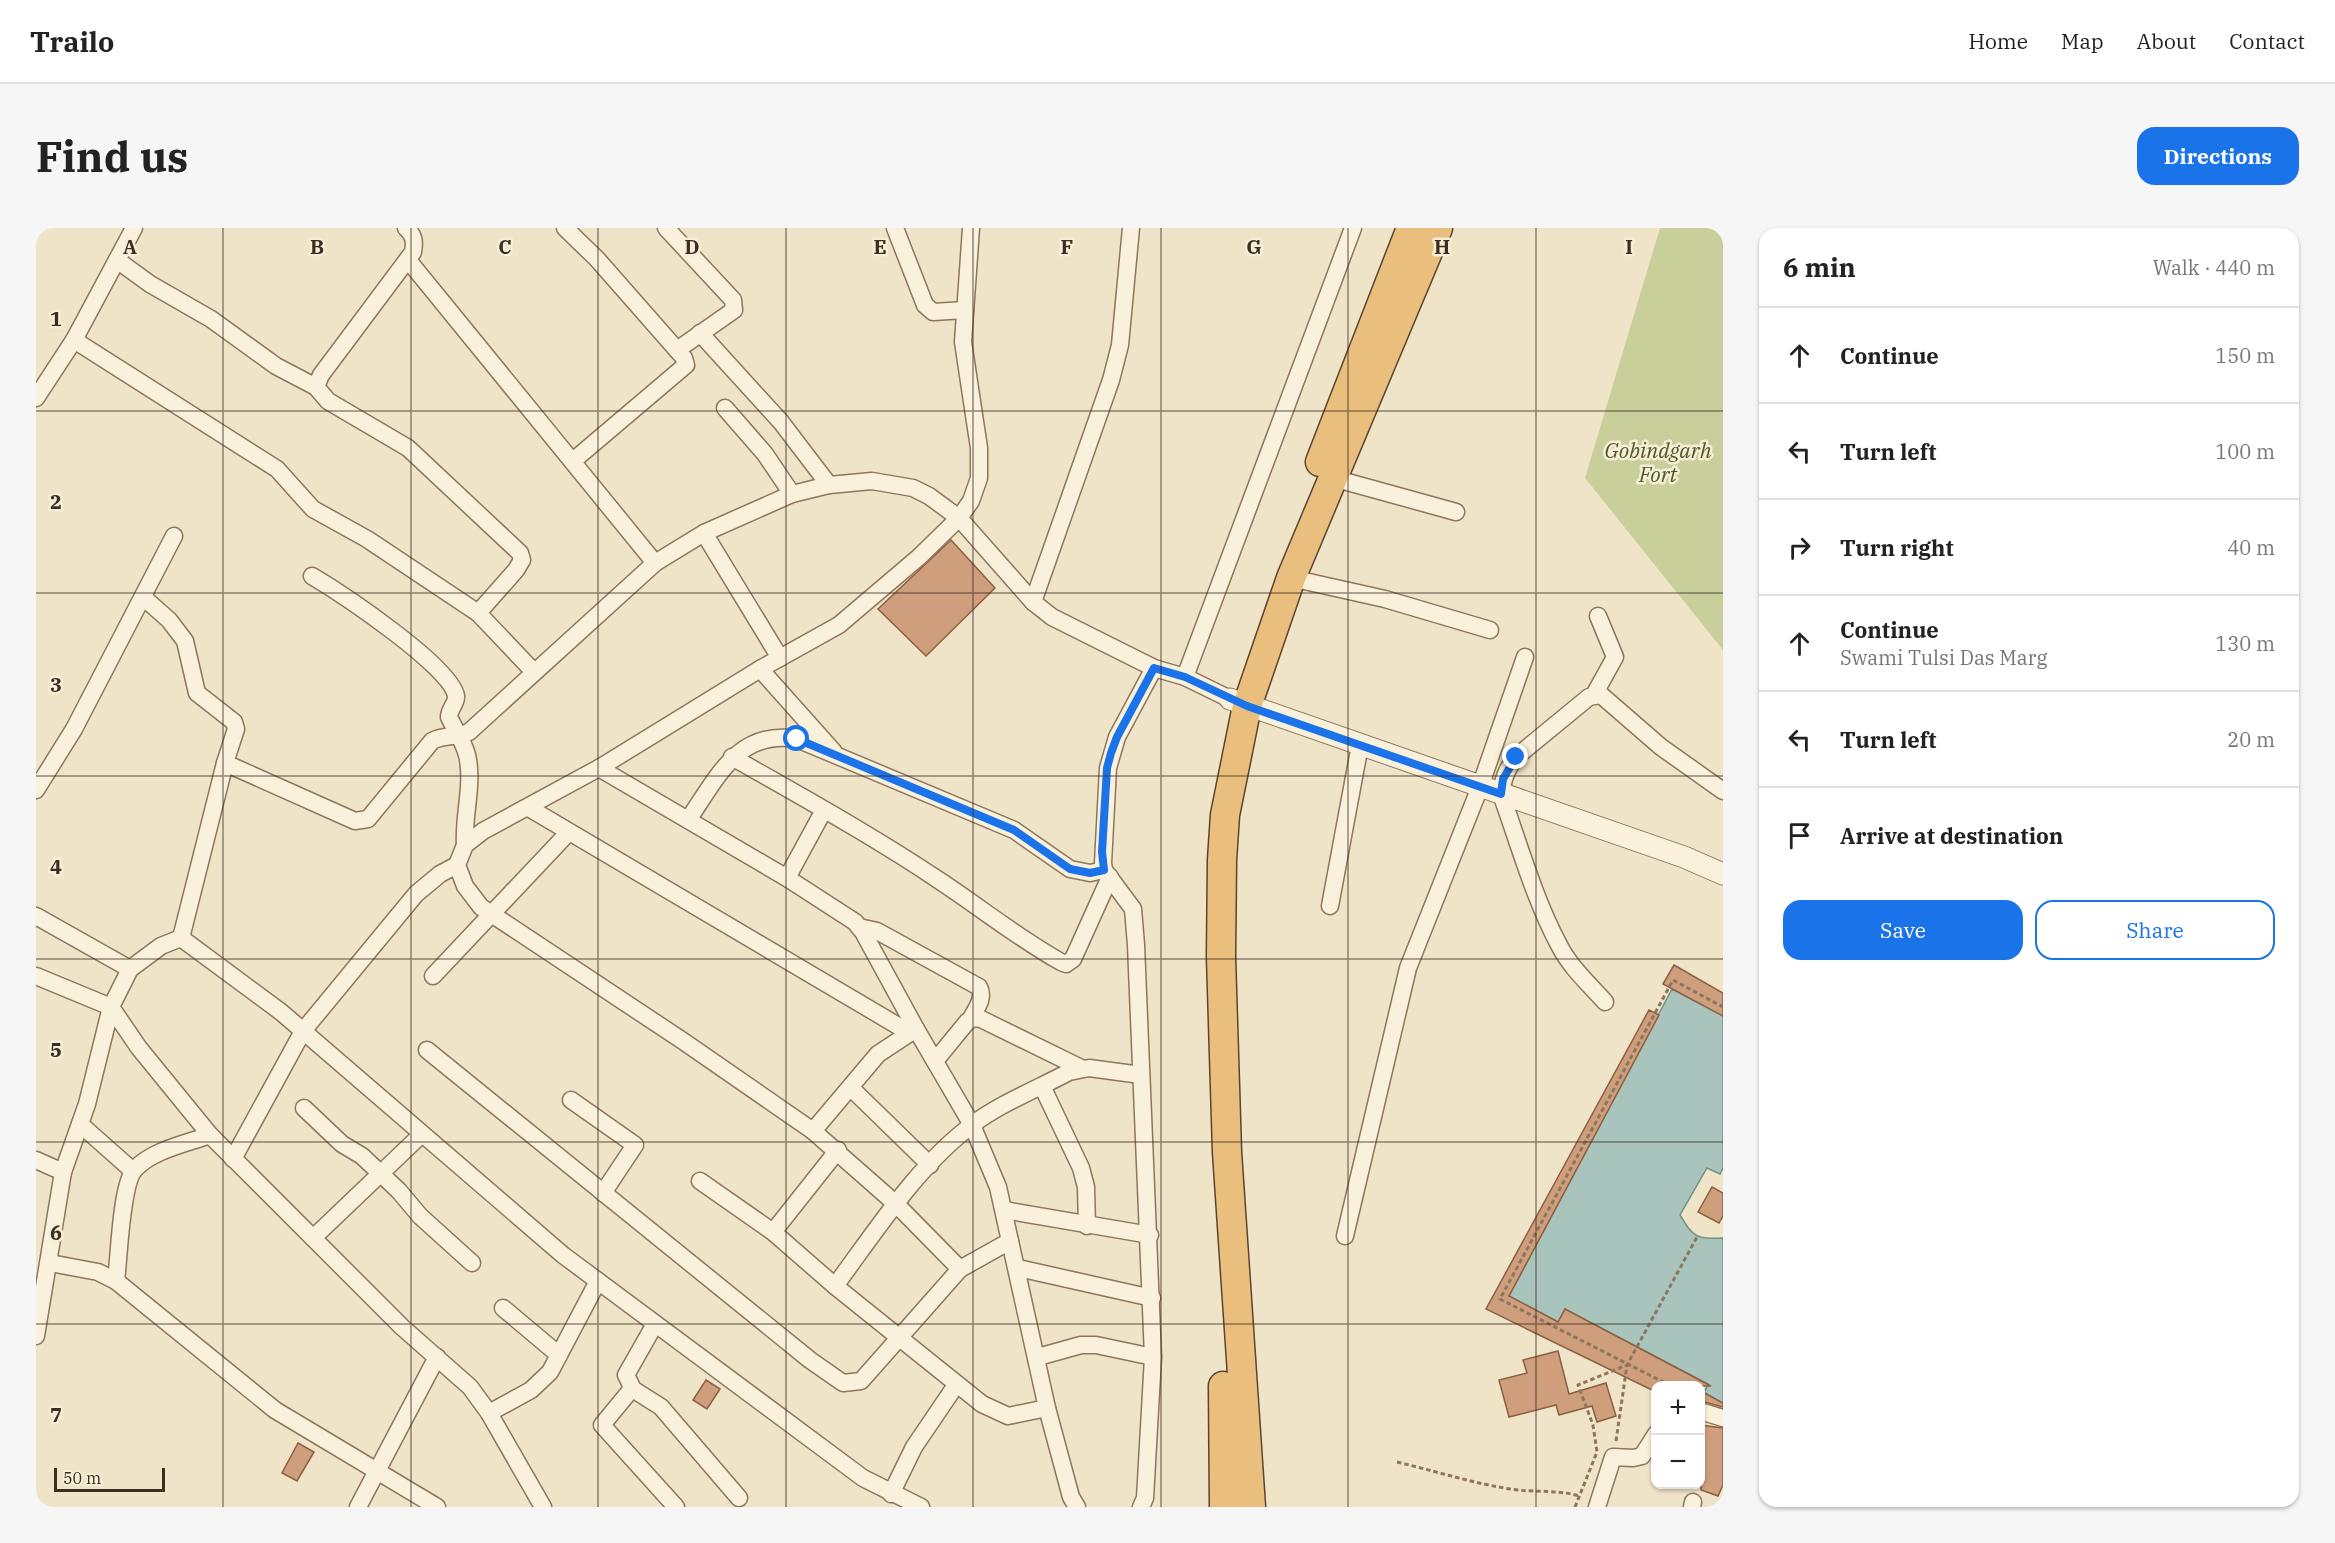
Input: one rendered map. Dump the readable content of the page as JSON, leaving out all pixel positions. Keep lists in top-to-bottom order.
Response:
{
  "parks": ["Gobindgarh Fort"],
  "scale_bar": "50 m",
  "page": {
    "header": "Trailo",
    "nav": [
      "Home",
      "Map",
      "About",
      "Contact"
    ],
    "buttons": [
      "Directions",
      ["Save", "Share"]
    ],
    "title": "Find us",
    "heading": ["6 min", "Walk · 440 m"],
    "list": [
      ["Continue", "150 m"],
      ["Turn left", "100 m"],
      ["Turn right", "40 m"],
      ["Continue", "Swami Tulsi Das Marg", "130 m"],
      ["Turn left", "20 m"],
      "Arrive at destination"
    ],
    "map_buttons": ["+", "−"],
    "scale": "50 m"
  },
  "grid": {
    "columns": [
      "A",
      "B",
      "C",
      "D",
      "E",
      "F",
      "G",
      "H",
      "I"
    ],
    "rows": [
      "1",
      "2",
      "3",
      "4",
      "5",
      "6",
      "7"
    ]
  }
}
